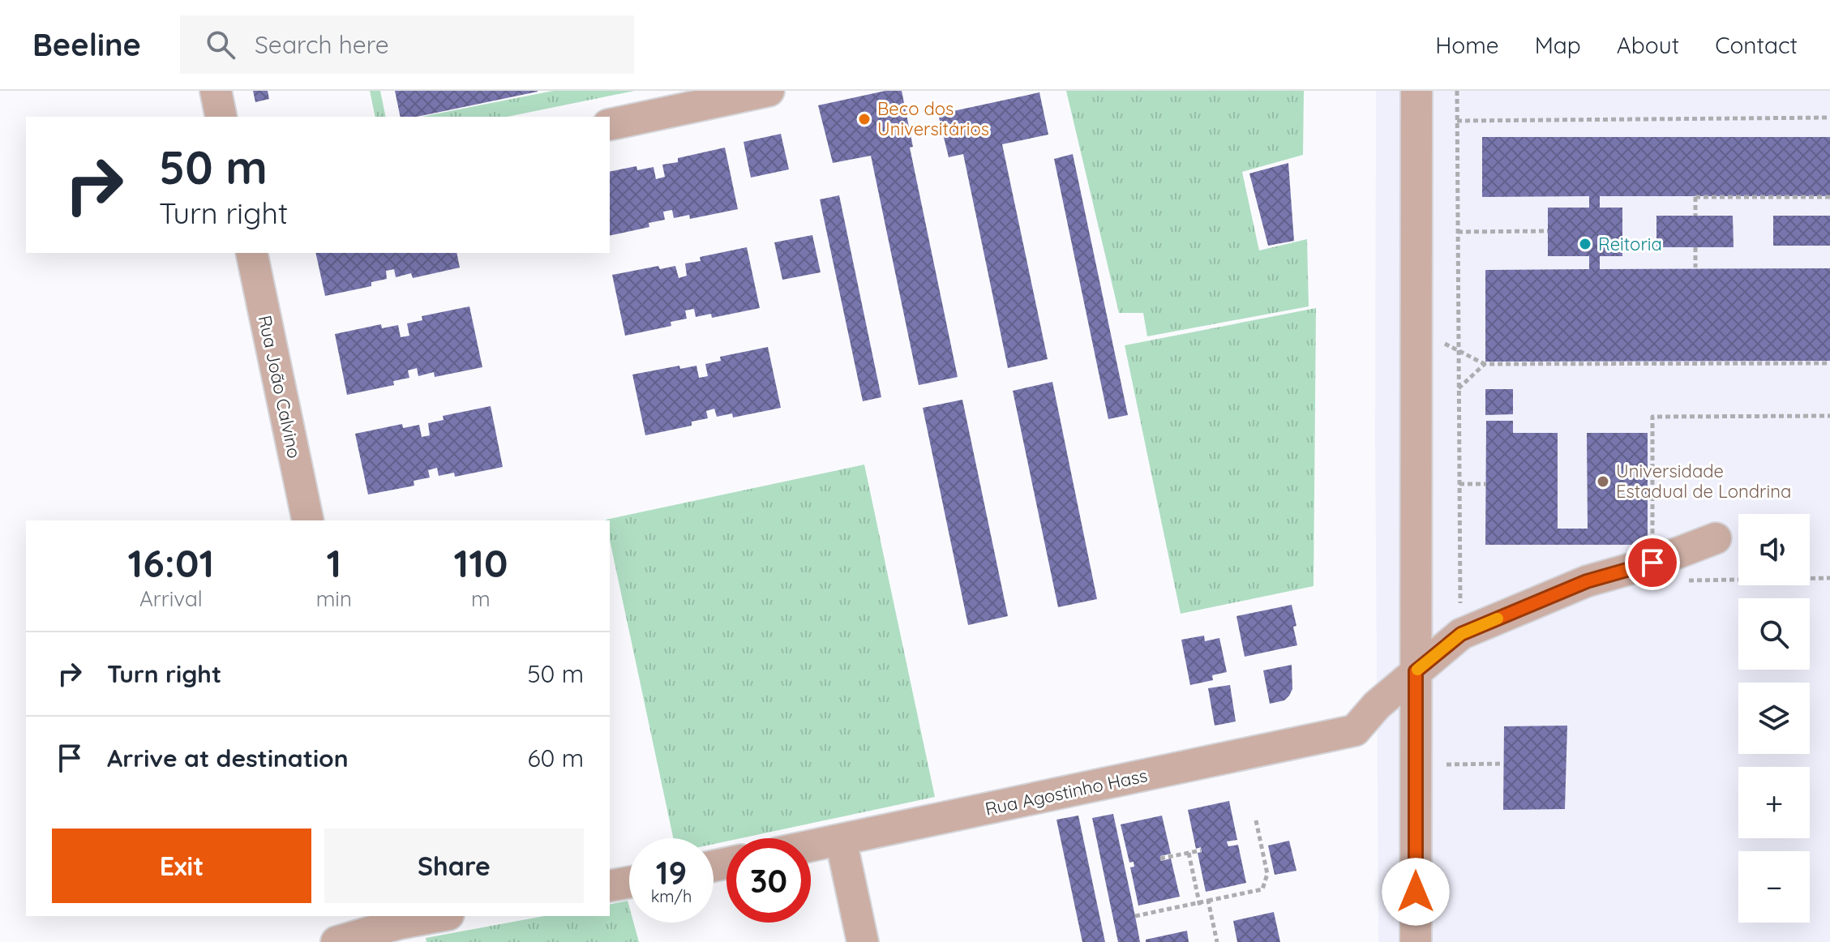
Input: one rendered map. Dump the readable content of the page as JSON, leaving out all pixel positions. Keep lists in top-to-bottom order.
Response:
{
  "streets": {
    "street": ["Rua João Calvino", "Rua Agostinho Hass"]
  },
  "places": ["Beco dos Universitários", "Reitoria", "Universidade Estadual de Londrina"],
  "page": {
    "header": "Beeline",
    "search": "Search here",
    "nav": [
      "Home",
      "Map",
      "About",
      "Contact"
    ],
    "turn": ["50 m", "Turn right"],
    "map_buttons": ["+", "−"],
    "eta": [
      "16:01",
      "Arrival",
      "1",
      "min",
      "110",
      "m"
    ],
    "list": [
      {
        "name": "Turn right",
        "value": "50 m"
      },
      {
        "name": "Arrive at destination",
        "value": "60 m"
      }
    ],
    "buttons": ["Exit", "Share"],
    "speed": "19 km/h",
    "limit": "30"
  }
}
